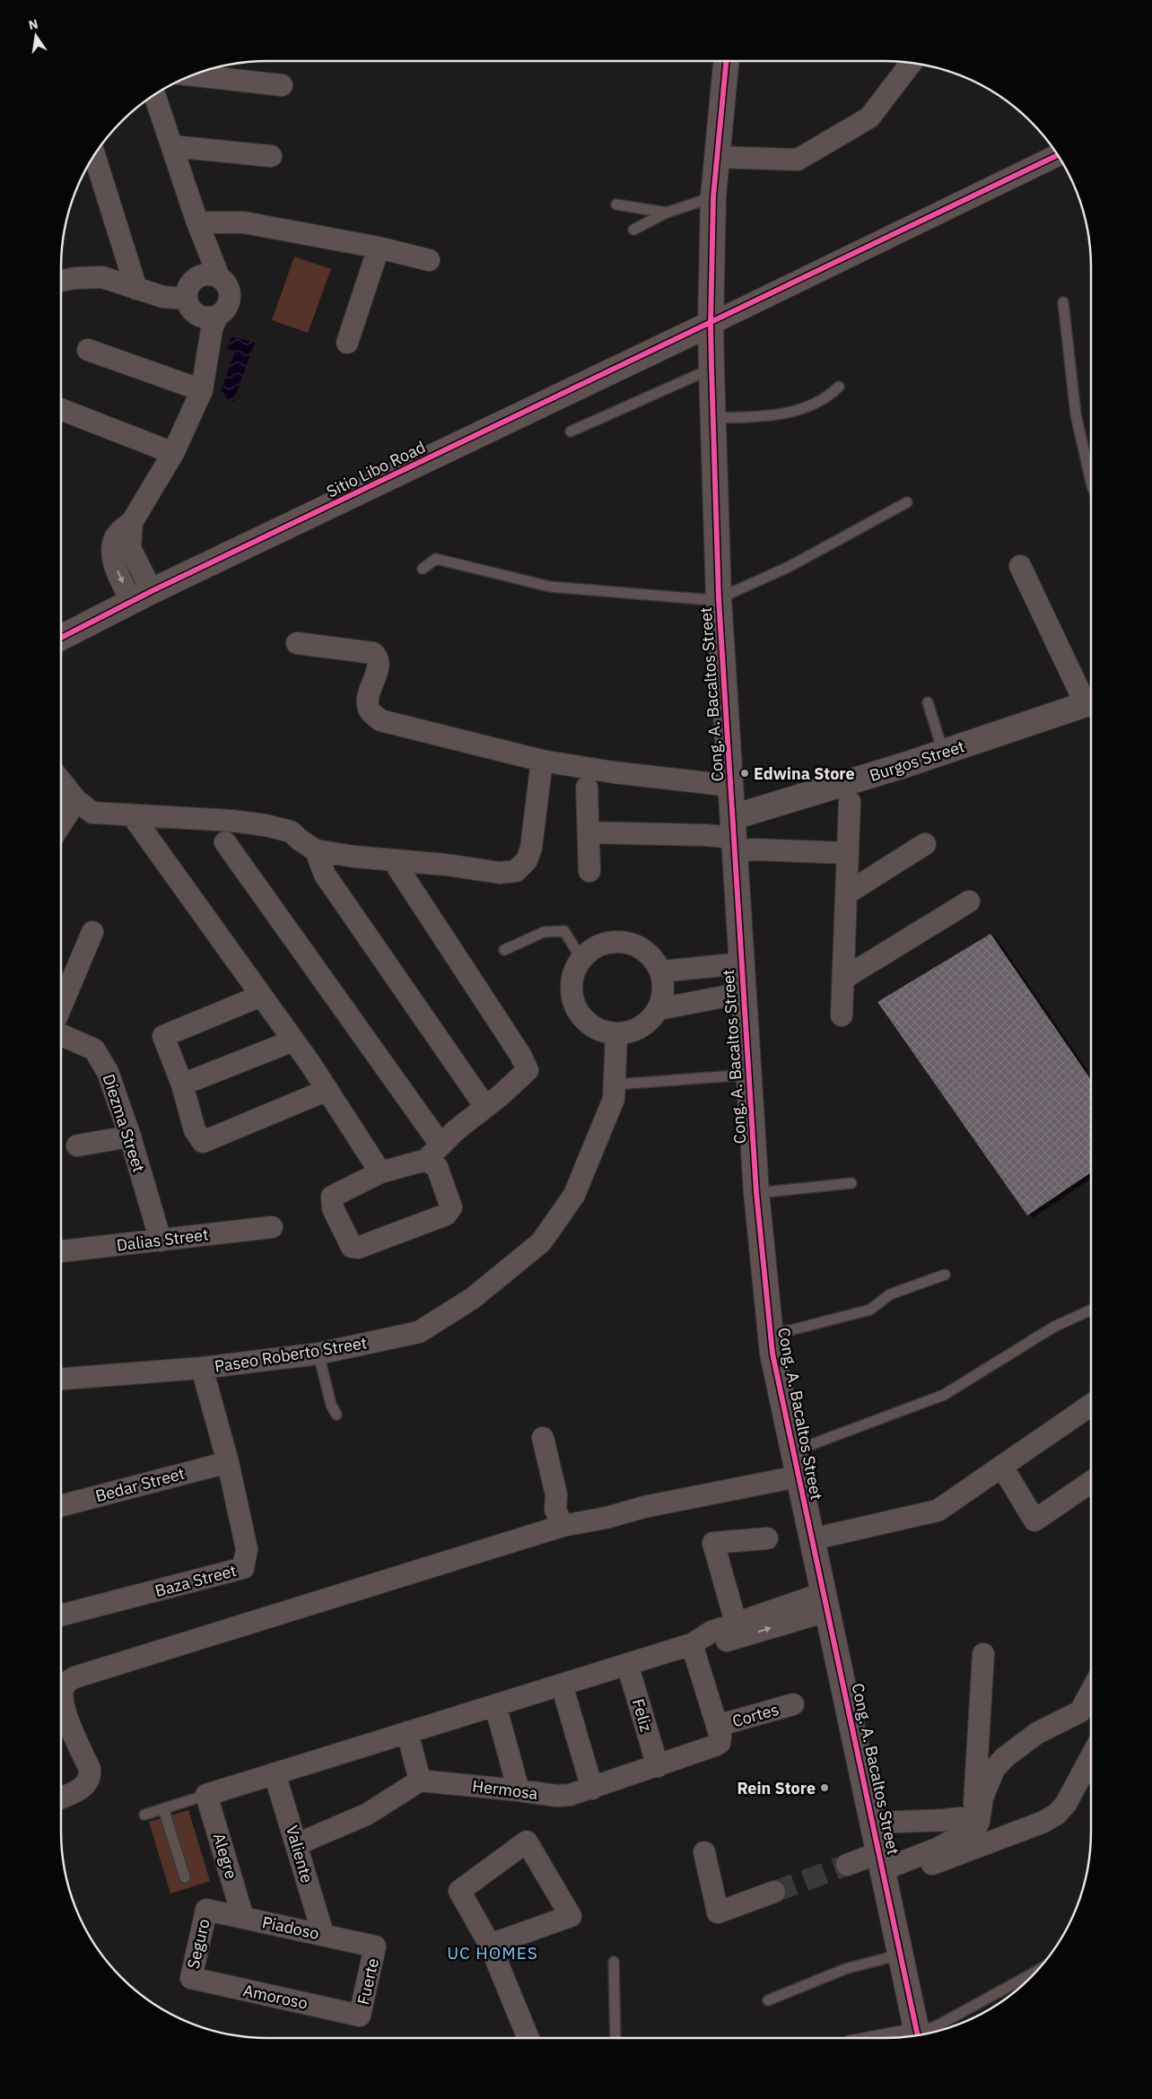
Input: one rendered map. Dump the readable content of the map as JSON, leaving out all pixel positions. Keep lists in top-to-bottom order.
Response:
{
  "streets": {
    "street": [
      "Sitio Libo Road",
      "Cong. A. Bacaltos Street",
      "Burgos Street",
      "Diezma Street",
      "Dalias Street",
      "Paseo Roberto Street",
      "Bedar Street",
      "Baza Street",
      "Feliz",
      "Cortes",
      "Hermosa",
      "Valiente",
      "Alegre",
      "Piadoso",
      "Seguro",
      "Fuerte",
      "Amoroso"
    ]
  },
  "crossings": [
    ["Sitio Libo Road", "Cong. A. Bacaltos Street"],
    ["Cong. A. Bacaltos Street", "Burgos Street"],
    ["Diezma Street", "Dalias Street"],
    ["Paseo Roberto Street", "Baza Street"],
    ["Bedar Street", "Baza Street"],
    ["Feliz", "Hermosa"],
    ["Cortes", "Hermosa"],
    ["Valiente", "Piadoso"],
    ["Alegre", "Piadoso"],
    ["Piadoso", "Seguro"],
    ["Piadoso", "Fuerte"],
    ["Seguro", "Amoroso"],
    ["Fuerte", "Amoroso"]
  ],
  "districts": ["UC HOMES"],
  "places": ["Edwina Store", "Rein Store"],
  "north": "top"
}
